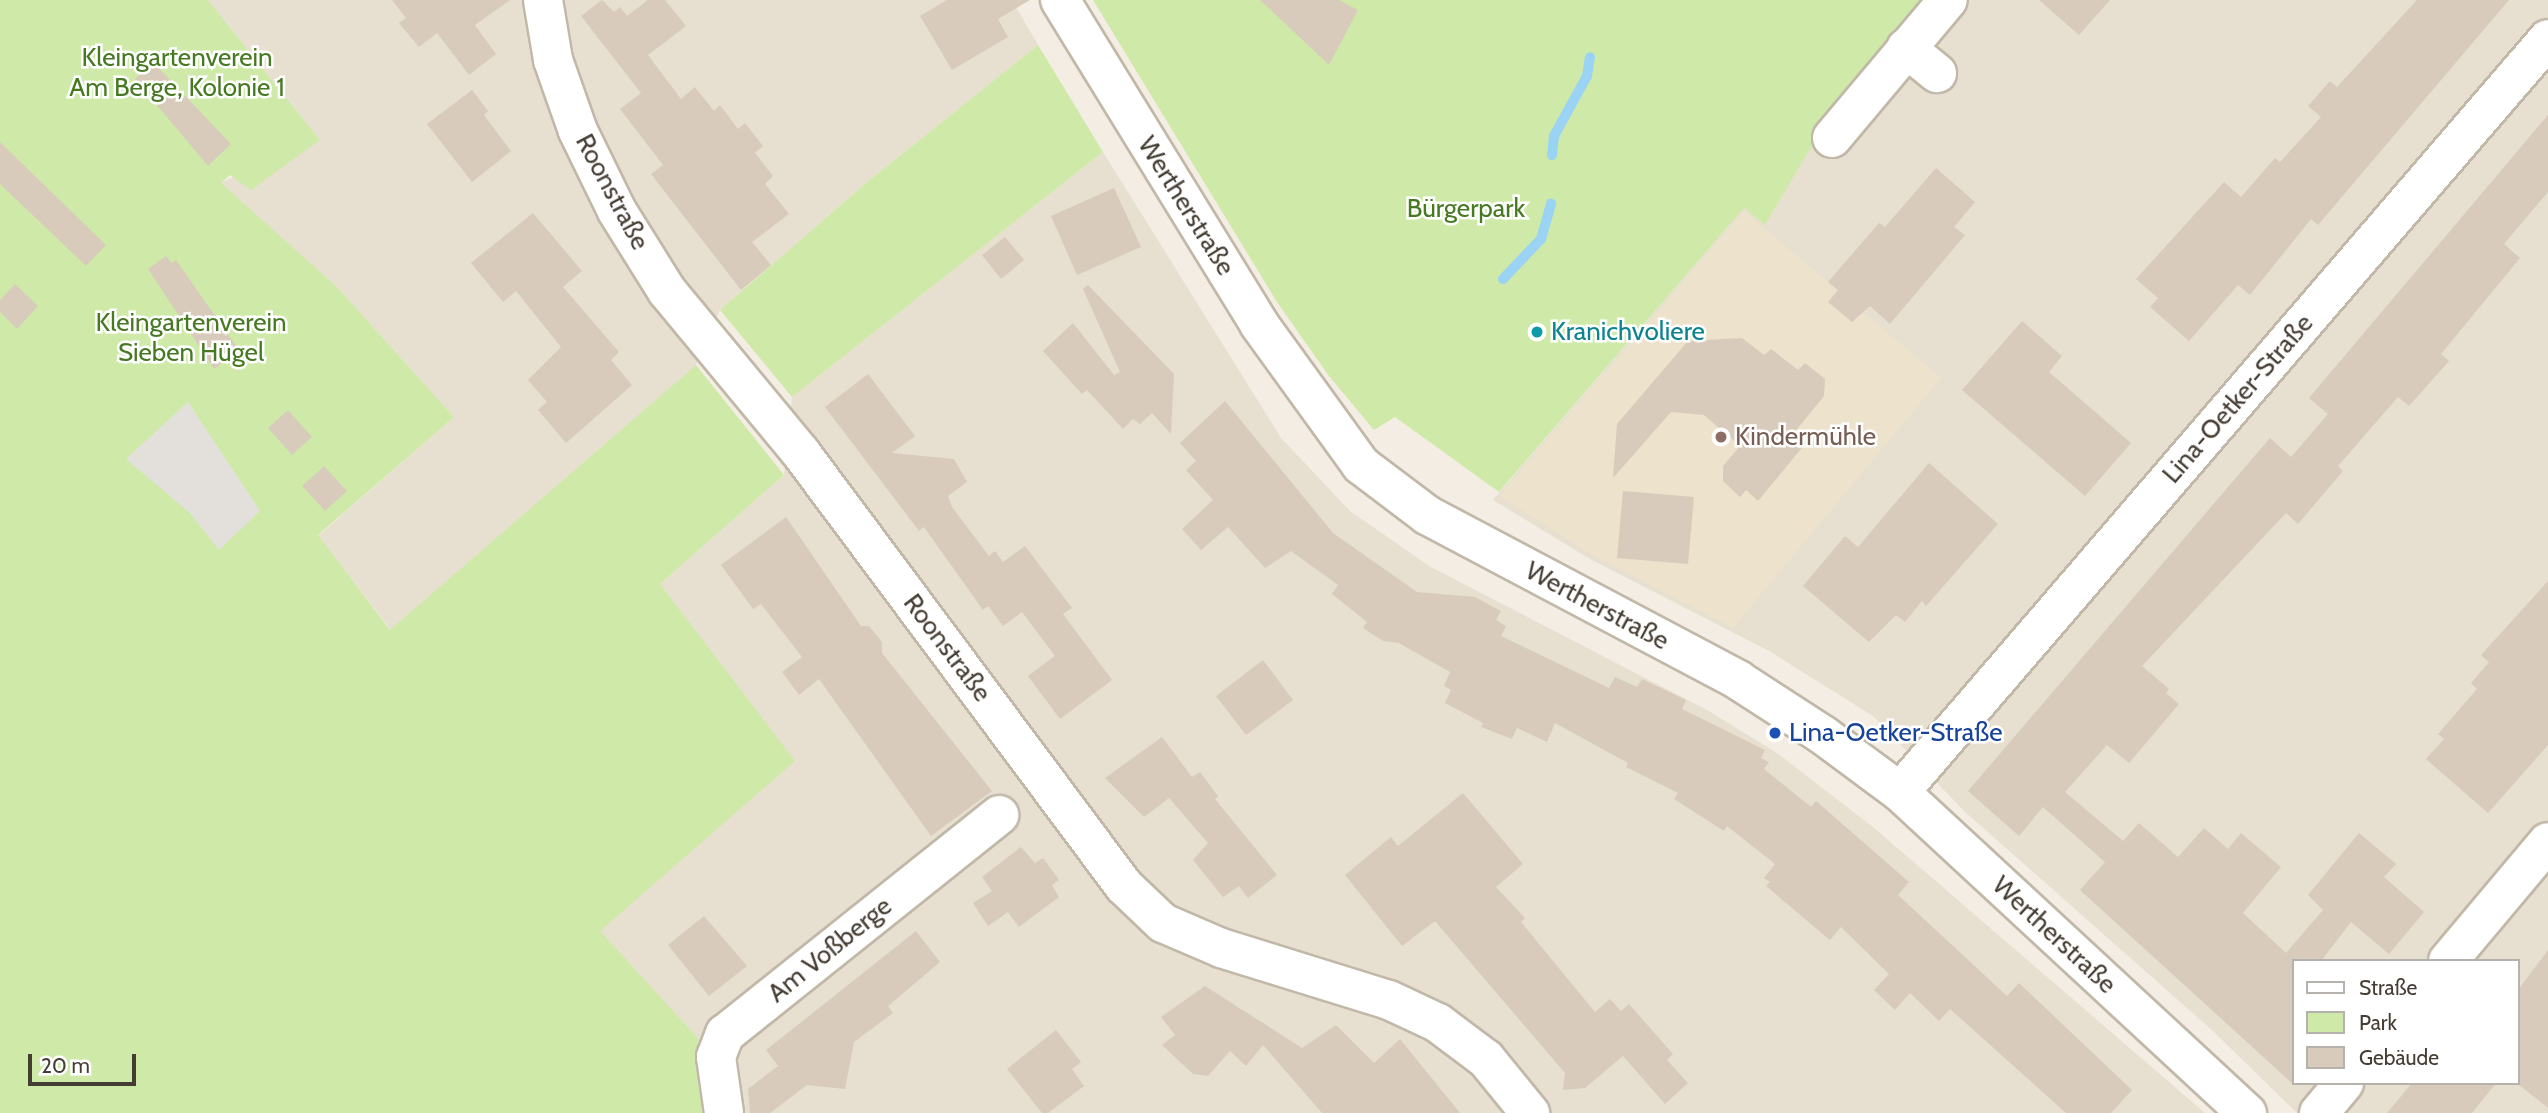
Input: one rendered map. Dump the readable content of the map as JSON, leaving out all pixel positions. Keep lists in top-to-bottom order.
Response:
{
  "streets": {
    "street": [
      "Roonstraße",
      "Wertherstraße",
      "Lina-Oetker-Straße",
      "Am Voßberge"
    ]
  },
  "crossings": [
    ["Wertherstraße", "Lina-Oetker-Straße"]
  ],
  "parks": ["Kleingartenverein Am Berge, Kolonie 1", "Bürgerpark", "Kleingartenverein Sieben Hügel"],
  "places": ["Kranichvoliere", "Kindermühle", "Lina-Oetker-Straße"],
  "legend": ["Straße", "Park", "Gebäude"],
  "scale_bar": "20 m"
}
